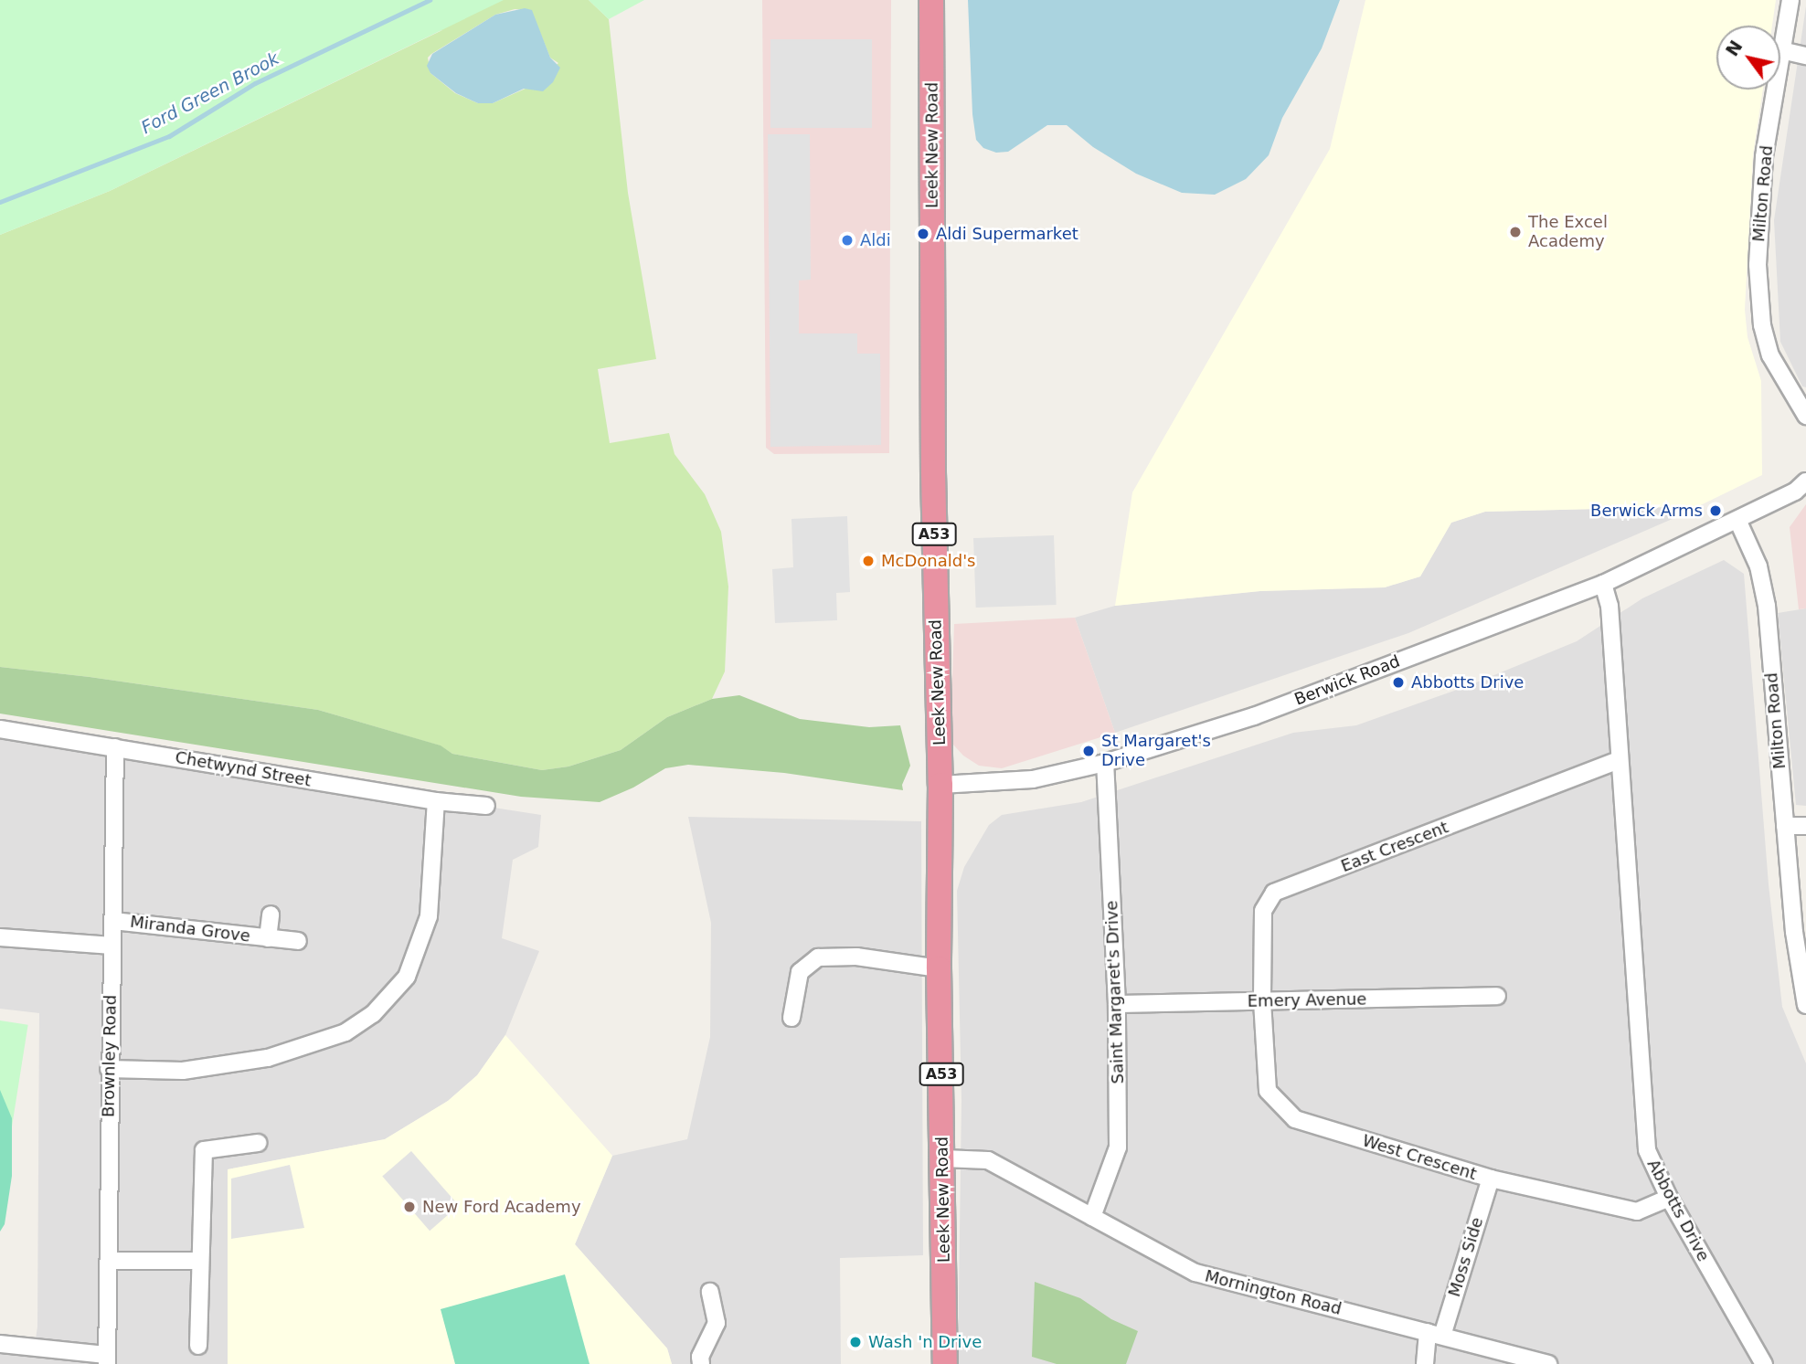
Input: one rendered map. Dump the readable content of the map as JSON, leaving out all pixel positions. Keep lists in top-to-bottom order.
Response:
{
  "streets": {
    "highway": ["Leek New Road", "A53"],
    "street": [
      "Milton Road",
      "Berwick Road",
      "Chetwynd Street",
      "East Crescent",
      "Miranda Grove",
      "Saint Margaret's Drive",
      "Emery Avenue",
      "Brownley Road",
      "West Crescent",
      "Abbotts Drive",
      "Moss Side",
      "Mornington Road"
    ]
  },
  "crossings": [
    ["Leek New Road", "Berwick Road"],
    ["Leek New Road", "Mornington Road"],
    ["Milton Road", "Berwick Road"],
    ["Berwick Road", "Saint Margaret's Drive"],
    ["Berwick Road", "Abbotts Drive"],
    ["Chetwynd Street", "Brownley Road"],
    ["East Crescent", "Emery Avenue"],
    ["East Crescent", "West Crescent"],
    ["East Crescent", "Abbotts Drive"],
    ["Miranda Grove", "Brownley Road"],
    ["Saint Margaret's Drive", "Emery Avenue"],
    ["Saint Margaret's Drive", "Mornington Road"],
    ["Emery Avenue", "West Crescent"],
    ["West Crescent", "Abbotts Drive"],
    ["West Crescent", "Moss Side"],
    ["Moss Side", "Mornington Road"]
  ],
  "water": ["Ford Green Brook"],
  "places": [
    "The Excel Academy",
    "Aldi Supermarket",
    "Aldi",
    "Berwick Arms",
    "McDonald's",
    "Abbotts Drive",
    "St Margaret's Drive",
    "New Ford Academy",
    "Wash 'n Drive"
  ],
  "north": "top left"
}
